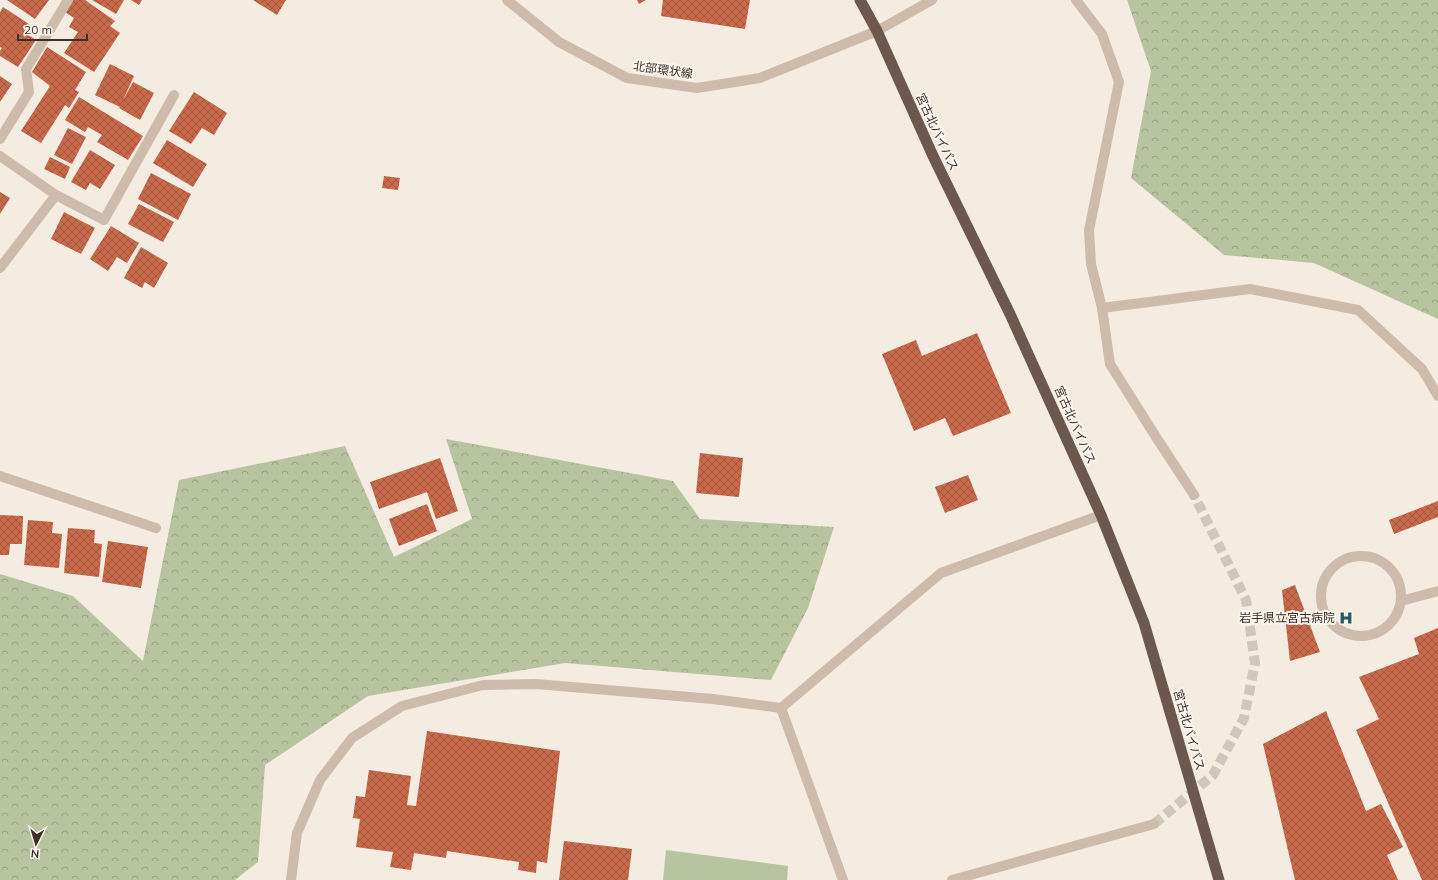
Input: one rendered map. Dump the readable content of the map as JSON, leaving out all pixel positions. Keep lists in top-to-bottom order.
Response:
{
  "streets": {
    "highway": ["宮古北バイパス"],
    "street": ["北部環状線"]
  },
  "crossings": [
    ["北部環状線", "宮古北バイパス"]
  ],
  "places": {
    "hospital": ["岩手県立宮古病院"]
  },
  "scale_bar": "20 m",
  "north": "bottom"
}
